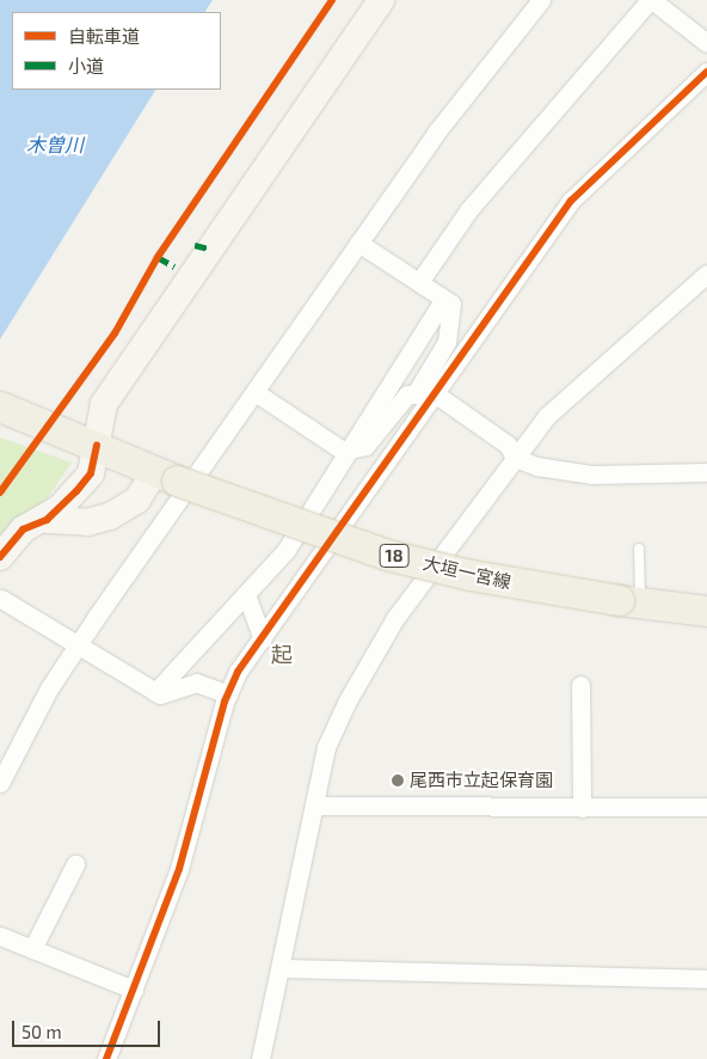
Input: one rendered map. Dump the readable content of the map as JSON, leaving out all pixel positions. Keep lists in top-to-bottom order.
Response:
{
  "streets": {
    "main road": ["18", "大垣一宮線"]
  },
  "districts": ["起"],
  "water": ["木曽川"],
  "places": ["尾西市立起保育園"],
  "legend": ["自転車道", "小道"],
  "scale_bar": "50 m"
}
